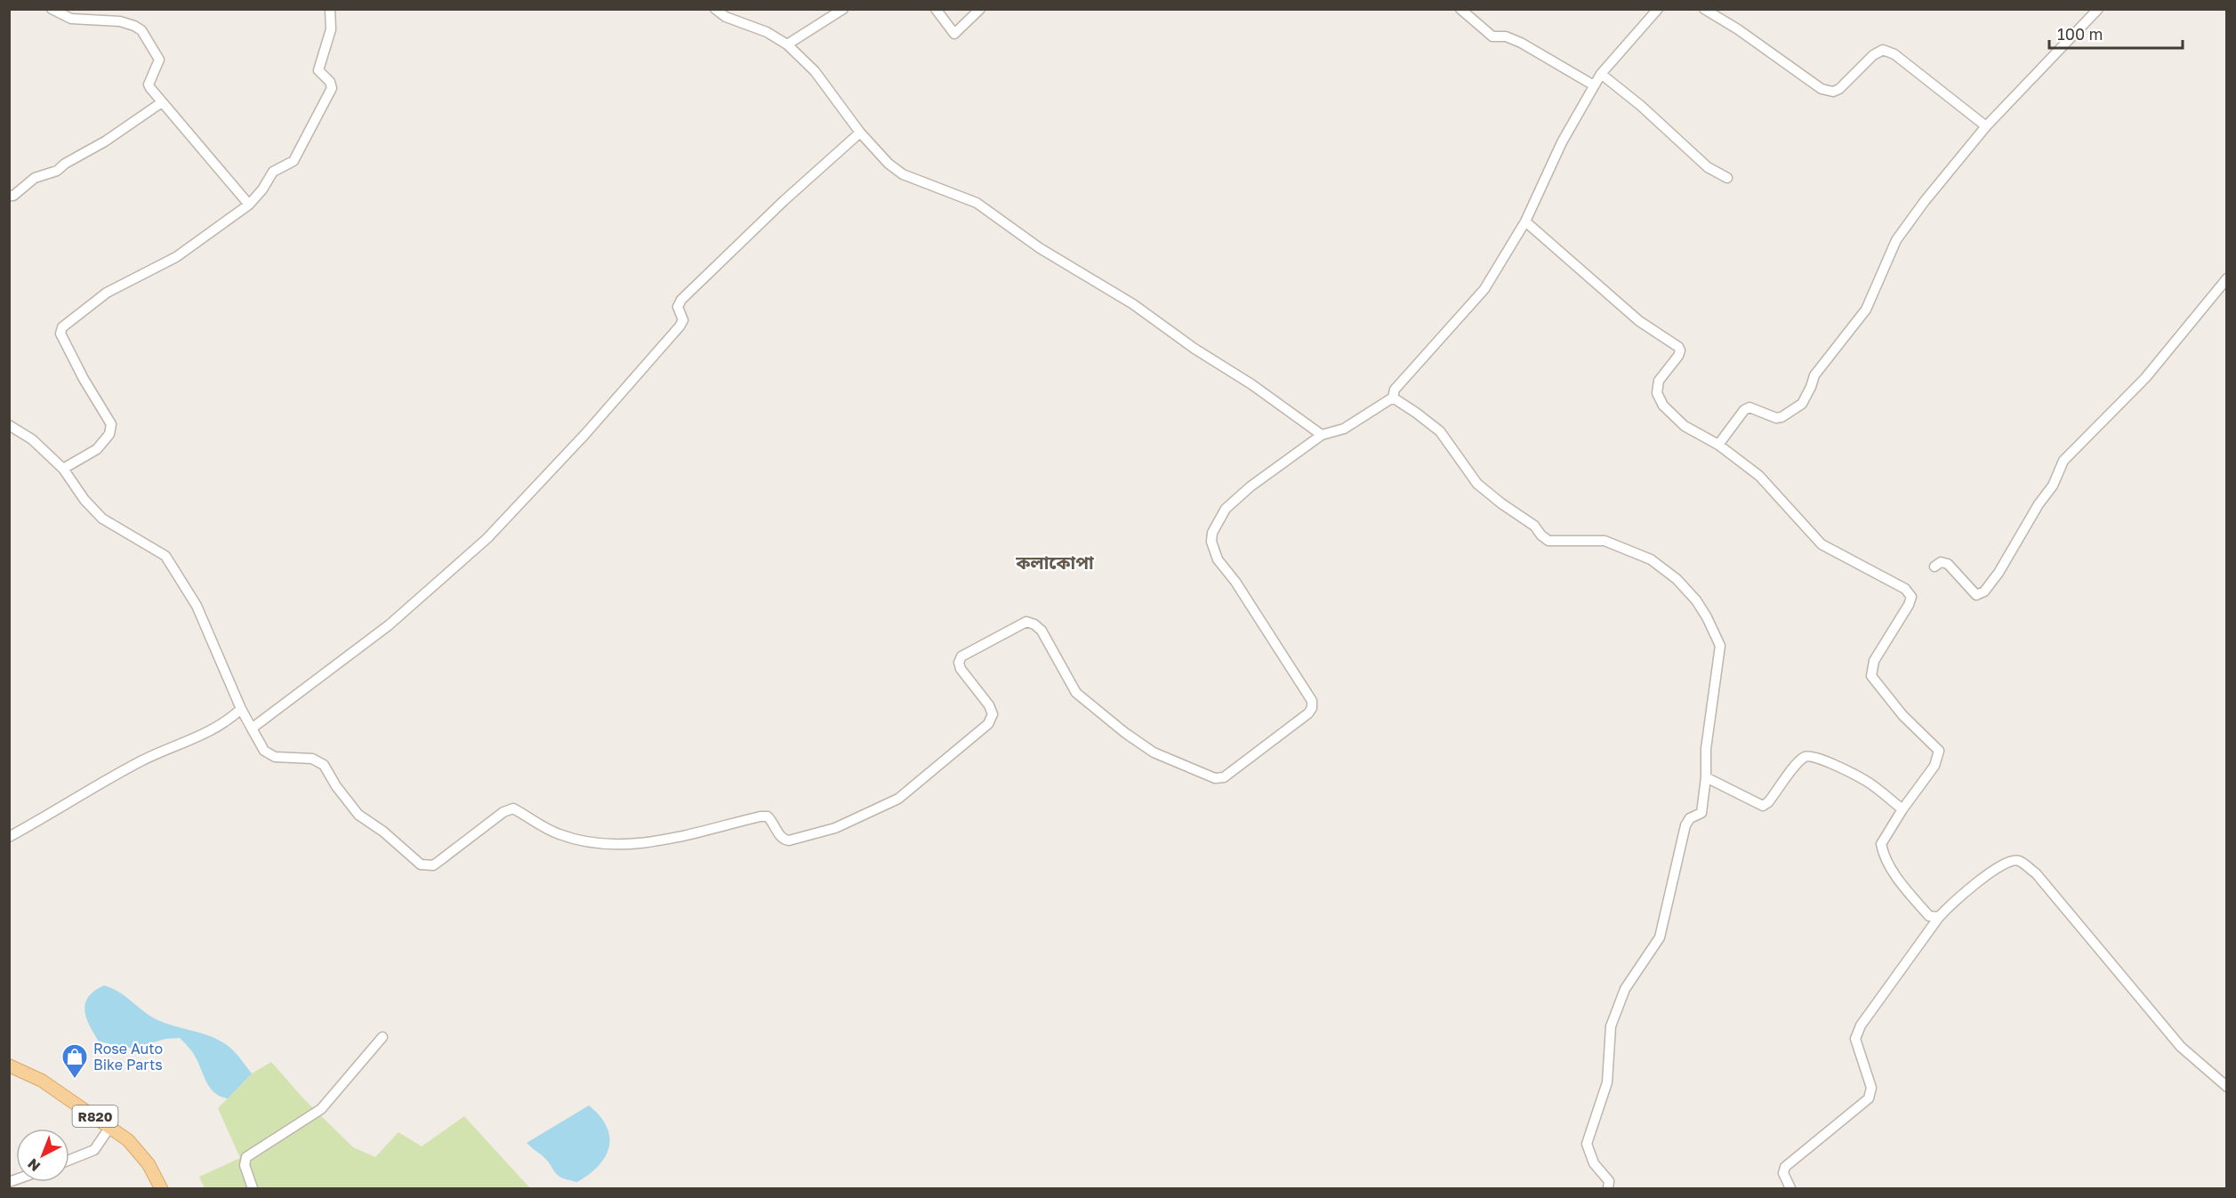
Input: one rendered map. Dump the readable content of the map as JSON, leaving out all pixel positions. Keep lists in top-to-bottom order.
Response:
{
  "streets": {
    "main road": ["R820"]
  },
  "districts": ["কলাকোপা"],
  "places": {
    "shop": ["Rose Auto Bike Parts"]
  },
  "scale_bar": "100 m",
  "north": "bottom left"
}
